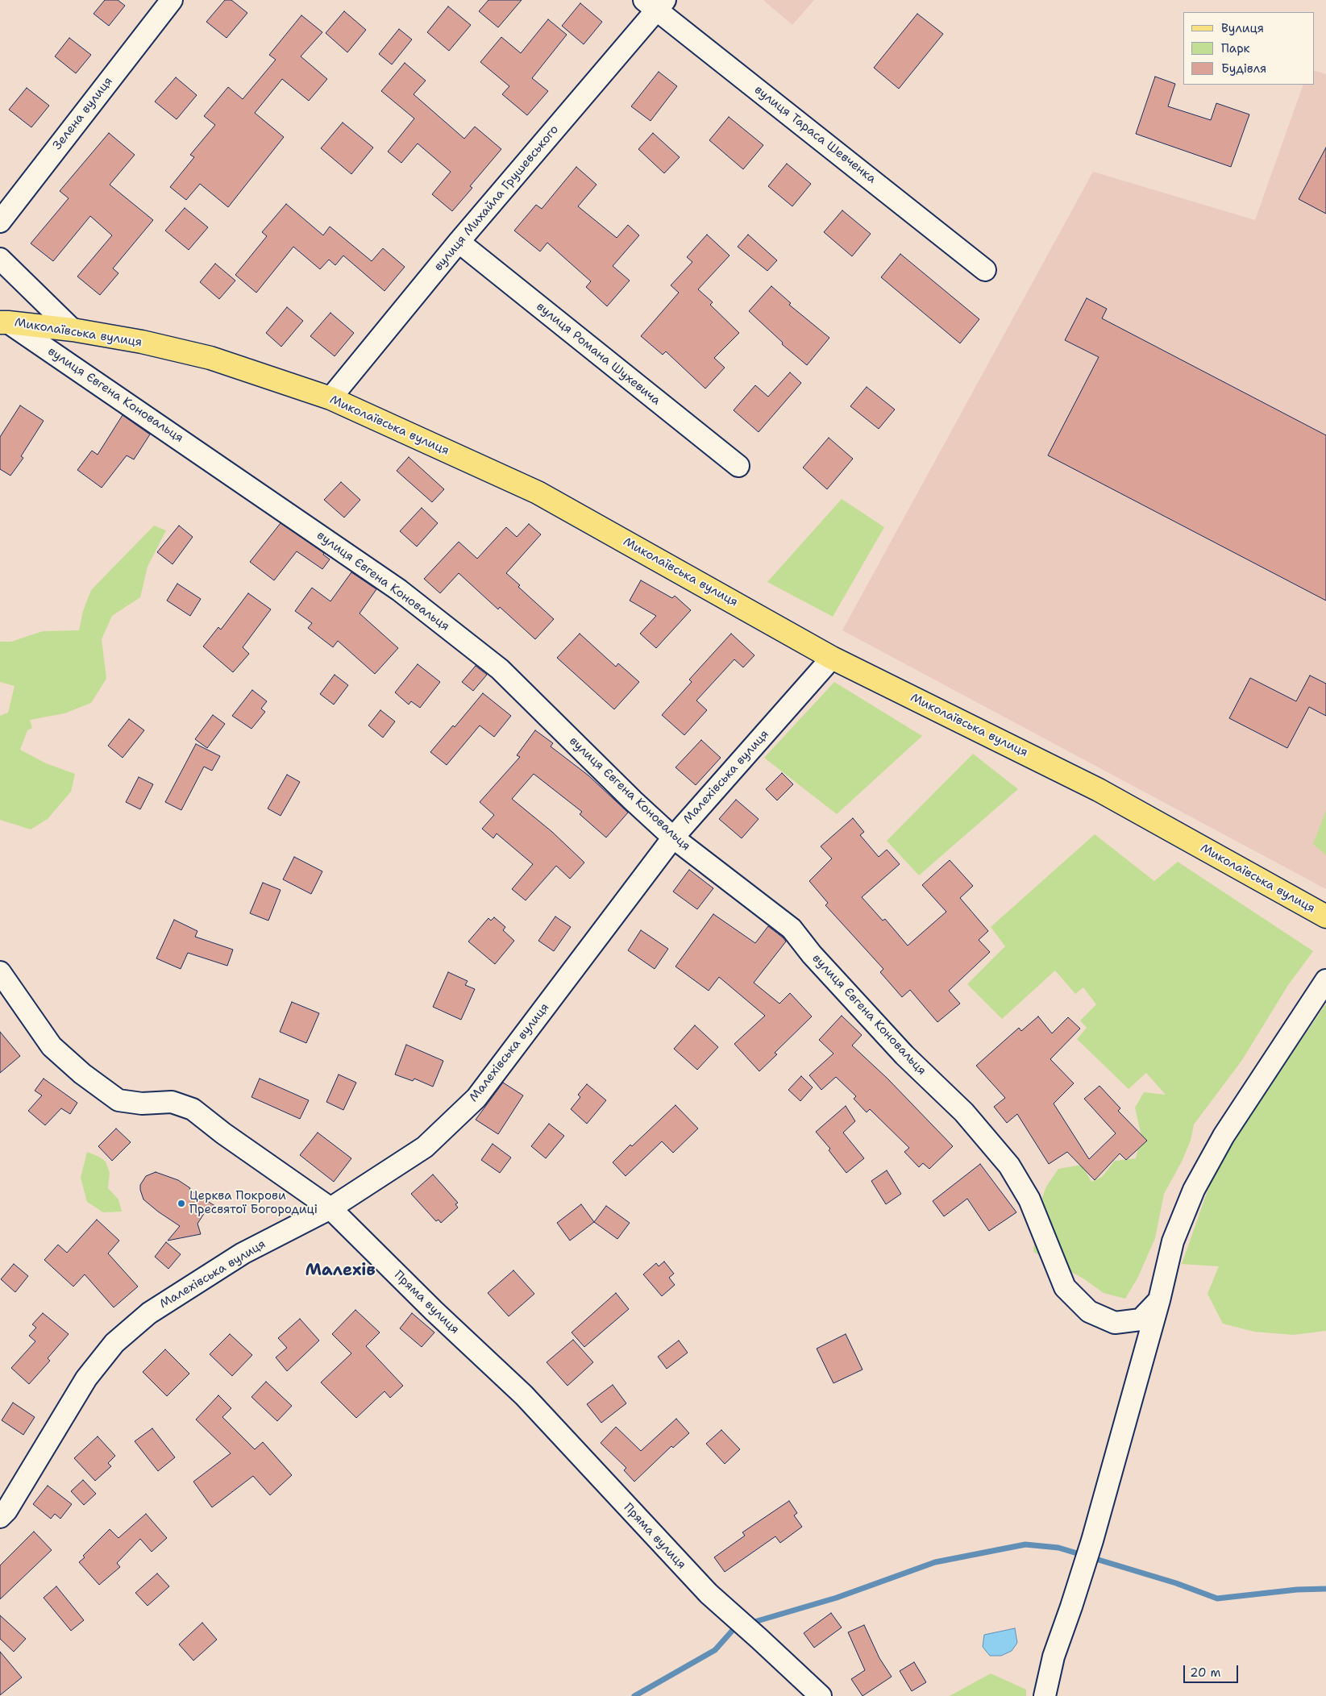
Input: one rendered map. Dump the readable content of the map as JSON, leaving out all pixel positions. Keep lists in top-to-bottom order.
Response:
{
  "streets": {
    "main road": ["Миколаївська вулиця"],
    "street": [
      "Зелена вулиця",
      "вулиця Тараса Шевченка",
      "вулиця Михайла Грушевського",
      "вулиця Романа Шухевича",
      "вулиця Євгена Коновальця",
      "Малехівська вулиця",
      "Пряма вулиця"
    ]
  },
  "crossings": [
    ["вулиця Тараса Шевченка", "вулиця Михайла Грушевського"],
    ["вулиця Михайла Грушевського", "Миколаївська вулиця"],
    ["вулиця Михайла Грушевського", "вулиця Романа Шухевича"],
    ["Миколаївська вулиця", "вулиця Євгена Коновальця"],
    ["Миколаївська вулиця", "Малехівська вулиця"],
    ["вулиця Євгена Коновальця", "Малехівська вулиця"],
    ["Малехівська вулиця", "Пряма вулиця"]
  ],
  "districts": ["Малехів"],
  "places": ["Церква Покрови Пресвятої Богородиці"],
  "legend": ["Вулиця", "Парк", "Будівля"],
  "scale_bar": "20 m"
}
